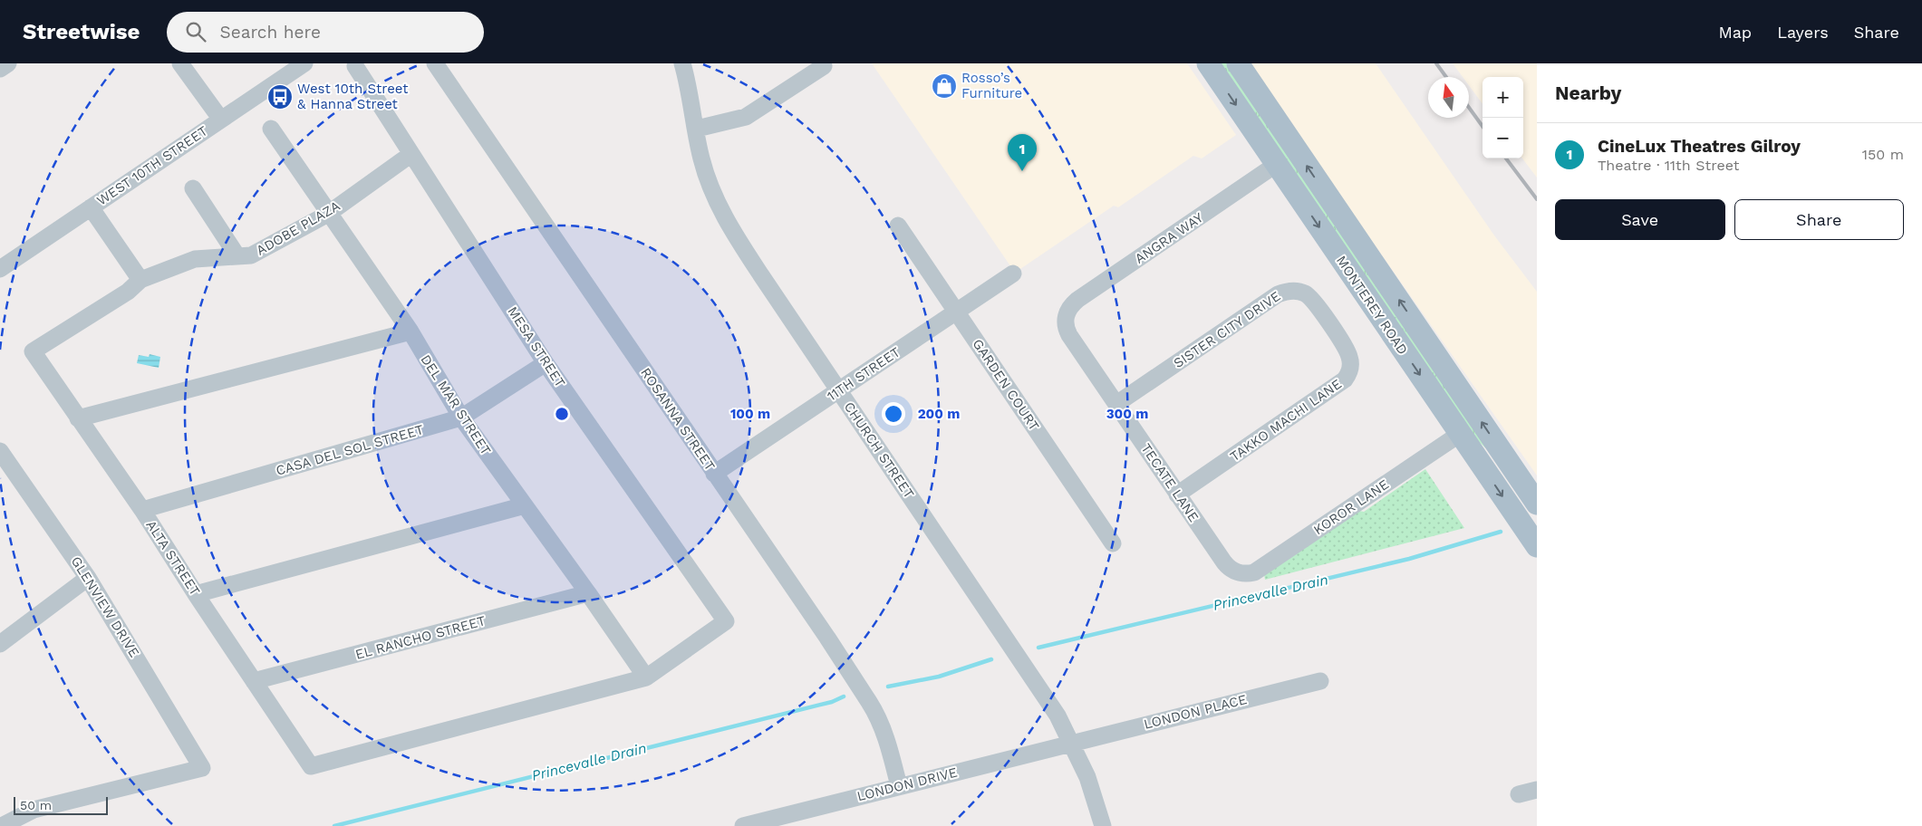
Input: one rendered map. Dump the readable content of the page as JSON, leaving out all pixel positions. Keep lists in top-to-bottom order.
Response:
{
  "streets": {
    "main road": ["MONTEREY ROAD"],
    "street": [
      "WEST 10TH STREET",
      "ADOBE PLAZA",
      "ANGRA WAY",
      "SISTER CITY DRIVE",
      "MESA STREET",
      "11TH STREET",
      "GARDEN COURT",
      "DEL MAR STREET",
      "ROSANNA STREET",
      "TAKKO MACHI LANE",
      "CASA DEL SOL STREET",
      "CHURCH STREET",
      "TECATE LANE",
      "KOROR LANE",
      "ALTA STREET",
      "GLENVIEW DRIVE",
      "EL RANCHO STREET",
      "LONDON PLACE",
      "LONDON DRIVE"
    ]
  },
  "crossings": [
    ["ADOBE PLAZA", "MESA STREET"],
    ["ADOBE PLAZA", "DEL MAR STREET"],
    ["ADOBE PLAZA", "ALTA STREET"],
    ["ANGRA WAY", "MONTEREY ROAD"],
    ["ANGRA WAY", "TECATE LANE"],
    ["MONTEREY ROAD", "KOROR LANE"],
    ["SISTER CITY DRIVE", "TAKKO MACHI LANE"],
    ["SISTER CITY DRIVE", "TECATE LANE"],
    ["MESA STREET", "DEL MAR STREET"],
    ["MESA STREET", "CASA DEL SOL STREET"],
    ["MESA STREET", "ALTA STREET"],
    ["11TH STREET", "GARDEN COURT"],
    ["11TH STREET", "ROSANNA STREET"],
    ["11TH STREET", "CHURCH STREET"],
    ["DEL MAR STREET", "CASA DEL SOL STREET"],
    ["DEL MAR STREET", "ALTA STREET"],
    ["DEL MAR STREET", "EL RANCHO STREET"],
    ["ROSANNA STREET", "LONDON DRIVE"],
    ["TAKKO MACHI LANE", "TECATE LANE"],
    ["CASA DEL SOL STREET", "ALTA STREET"],
    ["CHURCH STREET", "LONDON PLACE"],
    ["CHURCH STREET", "LONDON DRIVE"],
    ["TECATE LANE", "KOROR LANE"],
    ["ALTA STREET", "EL RANCHO STREET"],
    ["LONDON PLACE", "LONDON DRIVE"]
  ],
  "water": ["Princevalle Drain"],
  "places": {
    "shop": ["Rosso’s Furniture"],
    "bus stop": ["West 10th Street & Hanna Street"]
  },
  "scale_bar": "50 m",
  "north": "top",
  "page": {
    "header": "Streetwise",
    "search": "Search here",
    "nav": ["Map", "Layers", "Share"],
    "heading": "Nearby",
    "map_buttons": ["+", "−"],
    "list": [
      {
        "mark": "1",
        "name": "CineLux Theatres Gilroy",
        "note": "Theatre · 11th Street",
        "value": "150 m"
      }
    ],
    "pins": "1",
    "buttons": ["Save", "Share"],
    "scale": "50 m"
  },
  "rings": ["100 m", "200 m", "300 m"]
}
